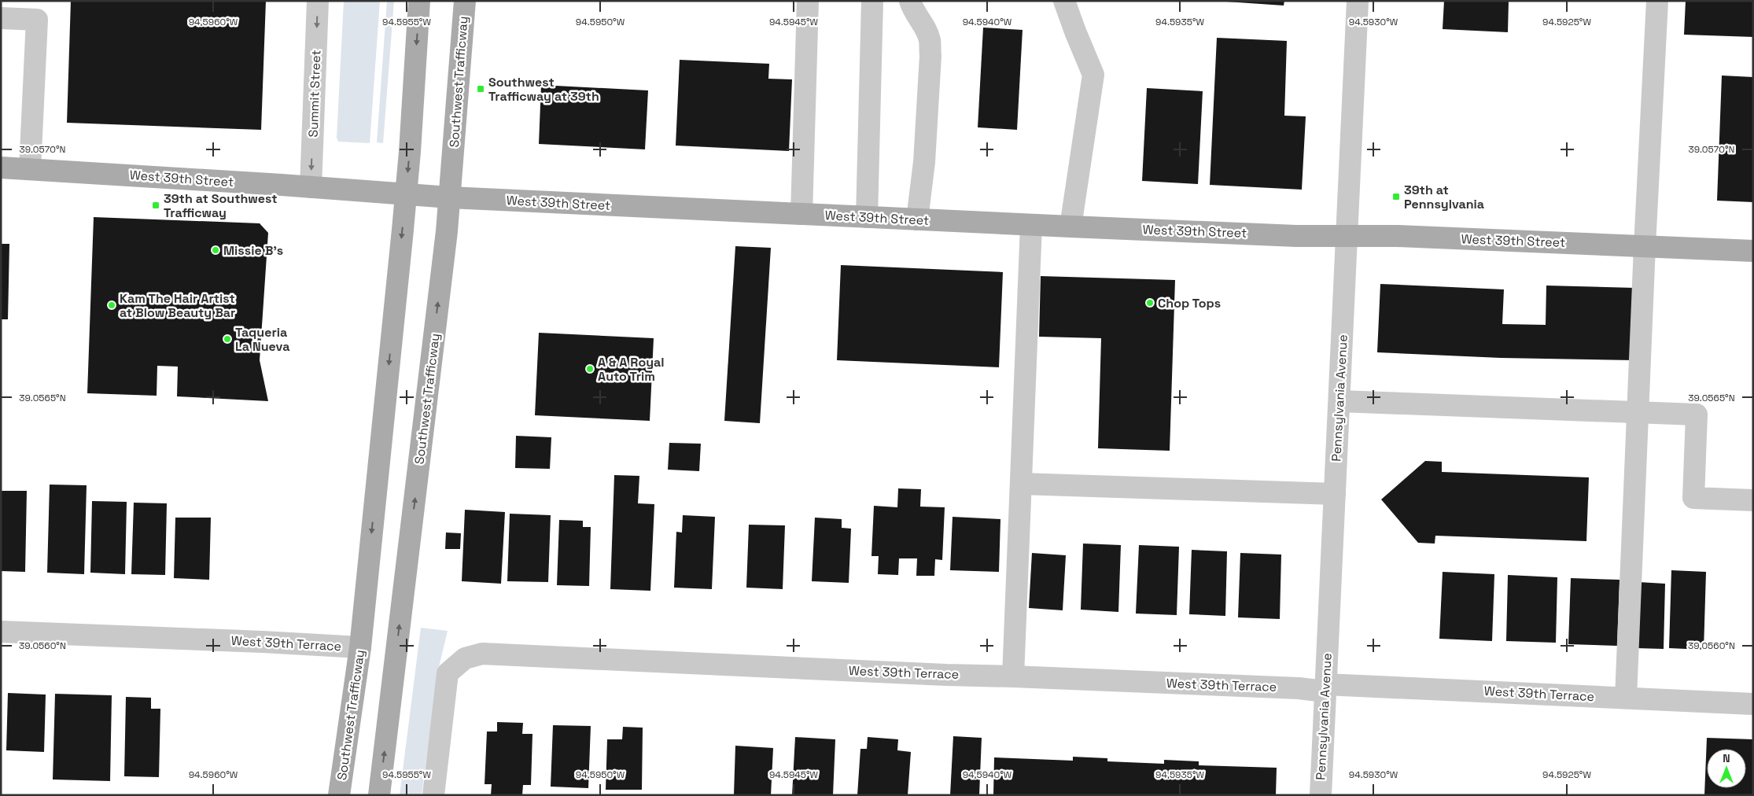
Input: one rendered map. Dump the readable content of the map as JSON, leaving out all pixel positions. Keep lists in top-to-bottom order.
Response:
{
  "streets": {
    "main road": ["Southwest Trafficway", "West 39th Street"],
    "street": ["Summit Street", "Pennsylvania Avenue", "West 39th Terrace"]
  },
  "crossings": [
    ["Southwest Trafficway", "West 39th Street"],
    ["Southwest Trafficway", "West 39th Terrace"],
    ["Summit Street", "West 39th Street"],
    ["West 39th Street", "Pennsylvania Avenue"],
    ["Pennsylvania Avenue", "West 39th Terrace"]
  ],
  "one_way": ["Summit Street"],
  "places": {
    "transit": ["Southwest Trafficway at 39th", "39th at Pennsylvania", "39th at Southwest Trafficway"],
    "other": [
      "Missie B's",
      "Chop Tops",
      "Kam The Hair Artist at Blow Beauty Bar",
      "Taqueria La Nueva",
      "A & A Royal Auto Trim"
    ]
  },
  "north": "top",
  "coordinates": [
    "94.5960°W",
    "94.5955°W",
    "94.5950°W",
    "94.5945°W",
    "94.5940°W",
    "94.5935°W",
    "94.5930°W",
    "94.5925°W",
    "39.0570°N",
    "39.0565°N",
    "39.0560°N"
  ]
}
